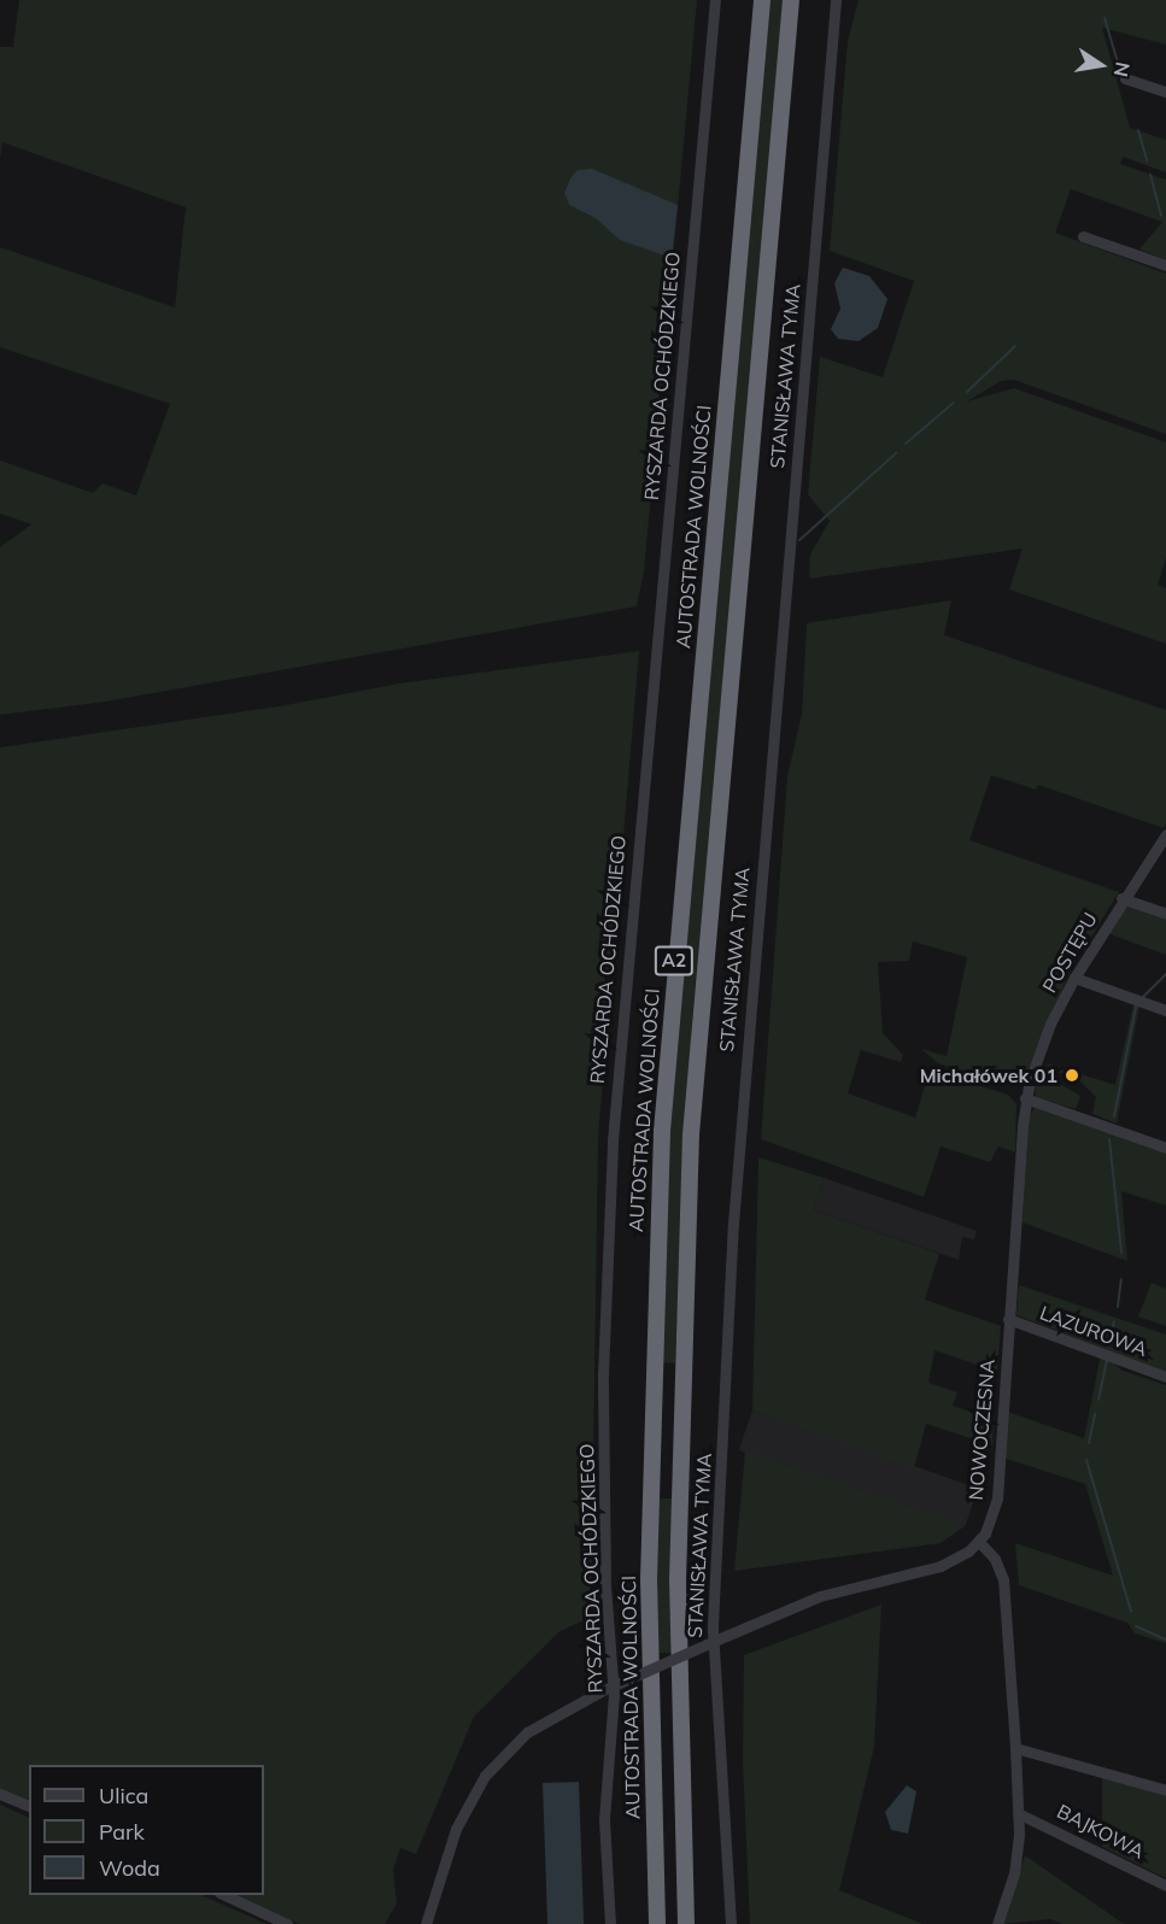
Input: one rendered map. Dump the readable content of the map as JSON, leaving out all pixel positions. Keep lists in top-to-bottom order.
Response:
{
  "streets": {
    "highway": ["AUTOSTRADA WOLNOŚCI", "A2"],
    "street": [
      "RYSZARDA OCHÓDZKIEGO",
      "STANISŁAWA TYMA",
      "POSTĘPU",
      "LAZUROWA",
      "NOWOCZESNA",
      "BAJKOWA"
    ]
  },
  "crossings": [
    ["POSTĘPU", "NOWOCZESNA"],
    ["LAZUROWA", "NOWOCZESNA"]
  ],
  "places": ["Michałówek 01"],
  "legend": ["Ulica", "Park", "Woda"],
  "north": "right"
}
